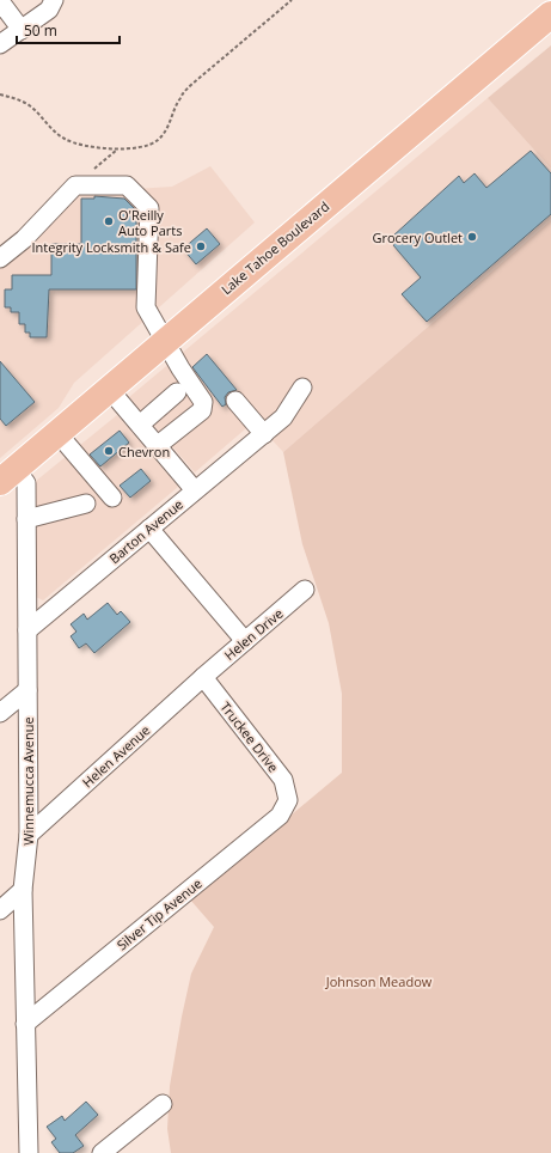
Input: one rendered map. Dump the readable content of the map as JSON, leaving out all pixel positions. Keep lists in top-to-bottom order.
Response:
{
  "streets": {
    "highway": ["Lake Tahoe Boulevard"],
    "street": [
      "Barton Avenue",
      "Helen Drive",
      "Truckee Drive",
      "Helen Avenue",
      "Winnemucca Avenue",
      "Silver Tip Avenue"
    ]
  },
  "crossings": [
    ["Lake Tahoe Boulevard", "Winnemucca Avenue"],
    ["Barton Avenue", "Winnemucca Avenue"],
    ["Helen Drive", "Truckee Drive"],
    ["Helen Drive", "Helen Avenue"],
    ["Truckee Drive", "Helen Avenue"],
    ["Truckee Drive", "Silver Tip Avenue"],
    ["Helen Avenue", "Winnemucca Avenue"],
    ["Winnemucca Avenue", "Silver Tip Avenue"]
  ],
  "parks": ["Johnson Meadow"],
  "places": [
    "O'Reilly Auto Parts",
    "Grocery Outlet",
    "Integrity Locksmith & Safe",
    "Chevron"
  ],
  "scale_bar": "50 m"
}
